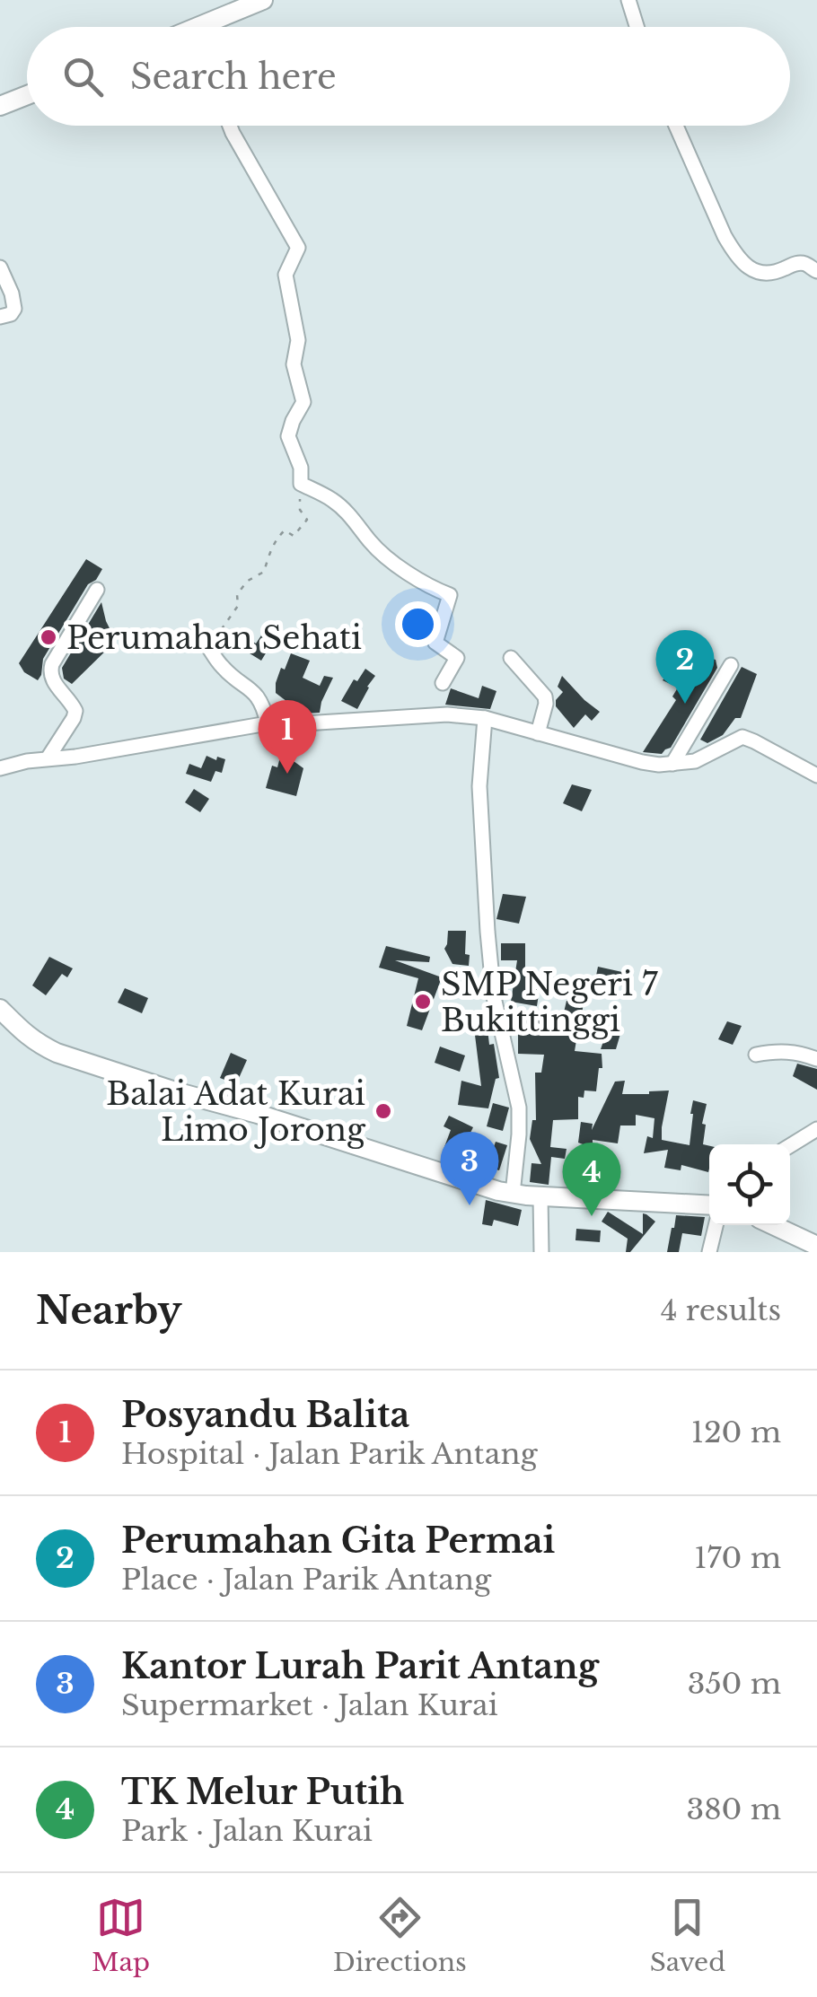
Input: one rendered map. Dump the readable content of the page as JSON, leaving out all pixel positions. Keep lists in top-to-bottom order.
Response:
{
  "places": ["Perumahan Sehati", "SMP Negeri 7 Bukittinggi", "Balai Adat Kurai Limo Jorong"],
  "page": {
    "search": "Search here",
    "pins": [
      "2",
      "1",
      "3",
      "4"
    ],
    "heading": ["Nearby", "4 results"],
    "list": [
      {
        "mark": "1",
        "name": "Posyandu Balita",
        "note": "Hospital · Jalan Parik Antang",
        "value": "120 m"
      },
      {
        "mark": "2",
        "name": "Perumahan Gita Permai",
        "note": "Place · Jalan Parik Antang",
        "value": "170 m"
      },
      {
        "mark": "3",
        "name": "Kantor Lurah Parit Antang",
        "note": "Supermarket · Jalan Kurai",
        "value": "350 m"
      },
      {
        "mark": "4",
        "name": "TK Melur Putih",
        "note": "Park · Jalan Kurai",
        "value": "380 m"
      }
    ],
    "nav": ["Map", "Directions", "Saved"]
  }
}
